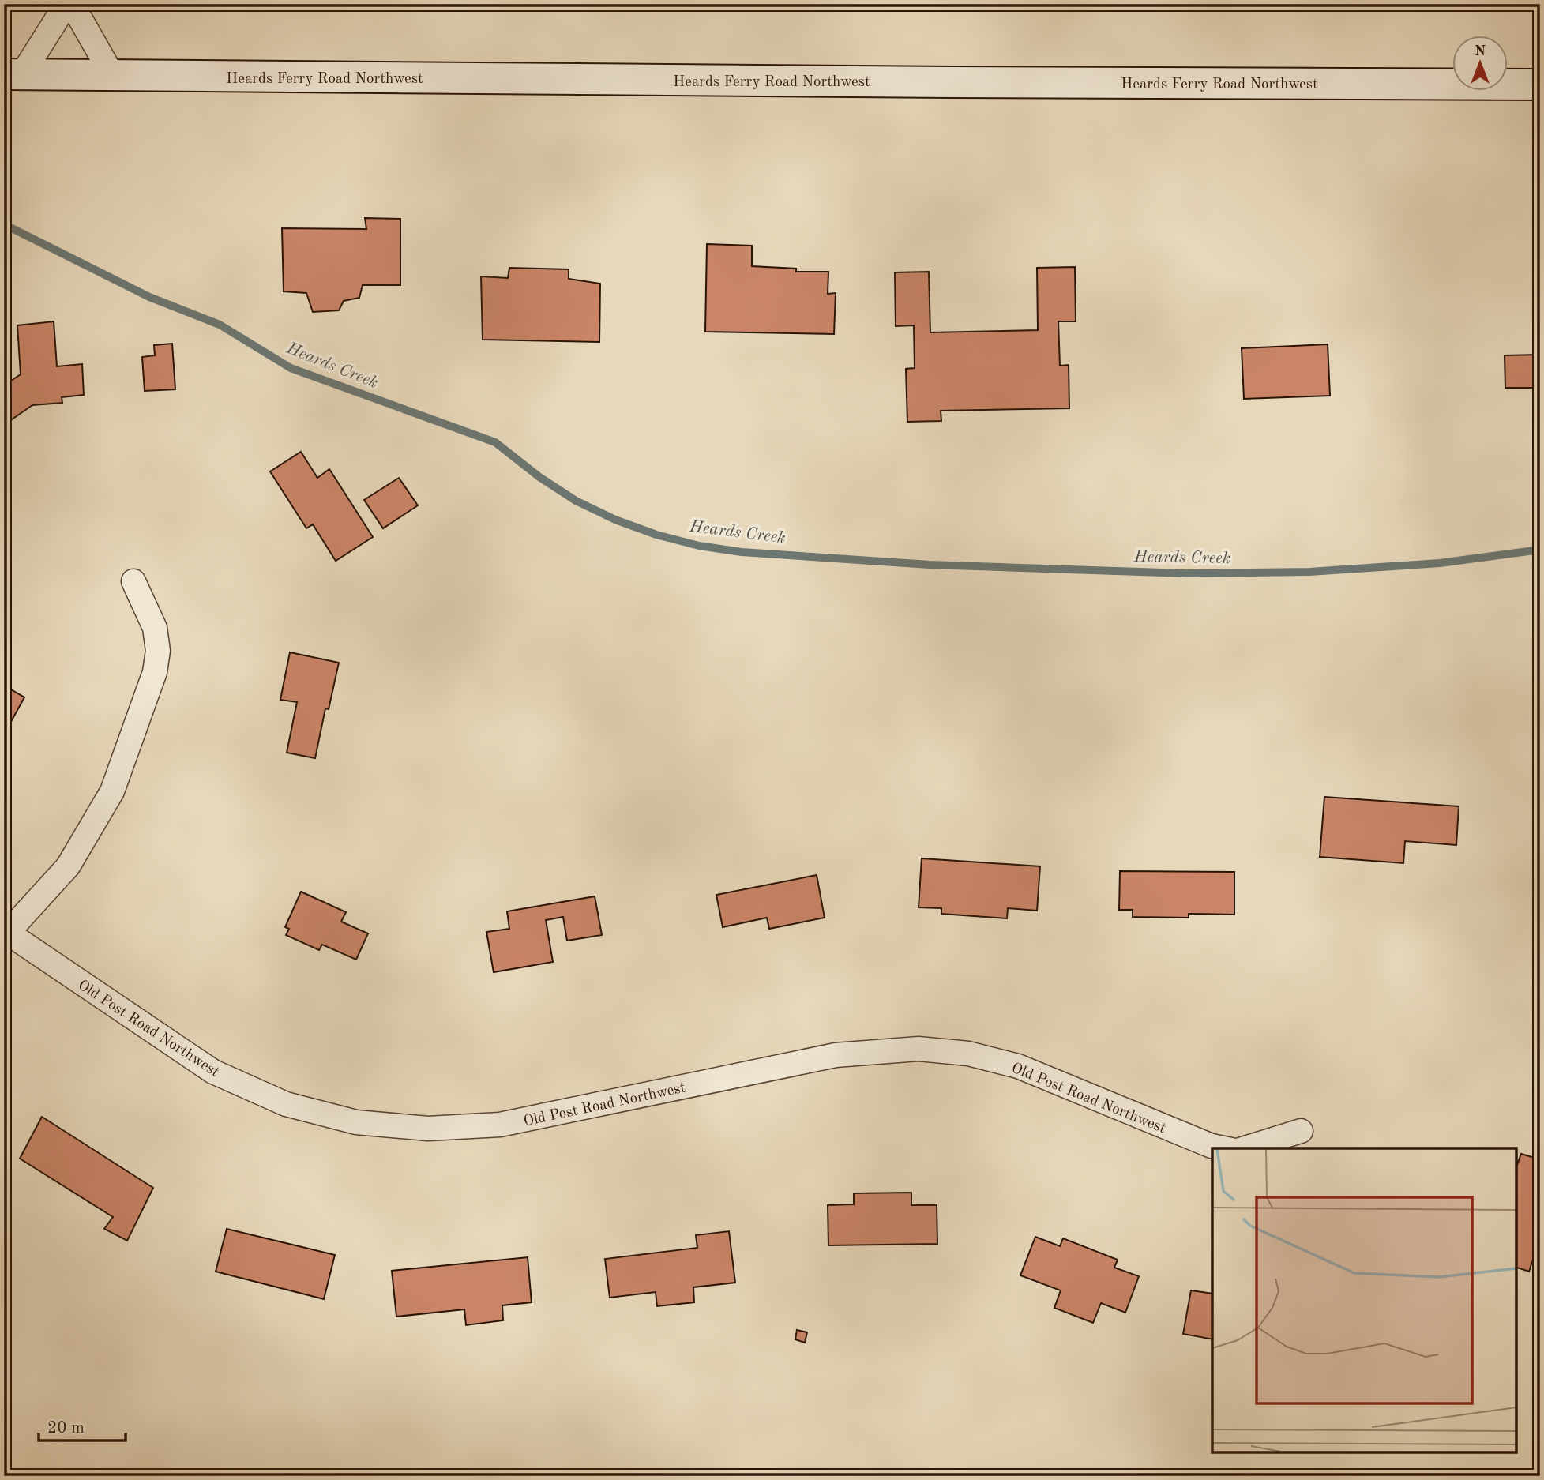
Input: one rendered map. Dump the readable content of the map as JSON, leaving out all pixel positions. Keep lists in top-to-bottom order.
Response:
{
  "streets": {
    "street": ["Heards Ferry Road Northwest", "Old Post Road Northwest"]
  },
  "water": ["Heards Creek"],
  "scale_bar": "20 m",
  "north": "top"
}
